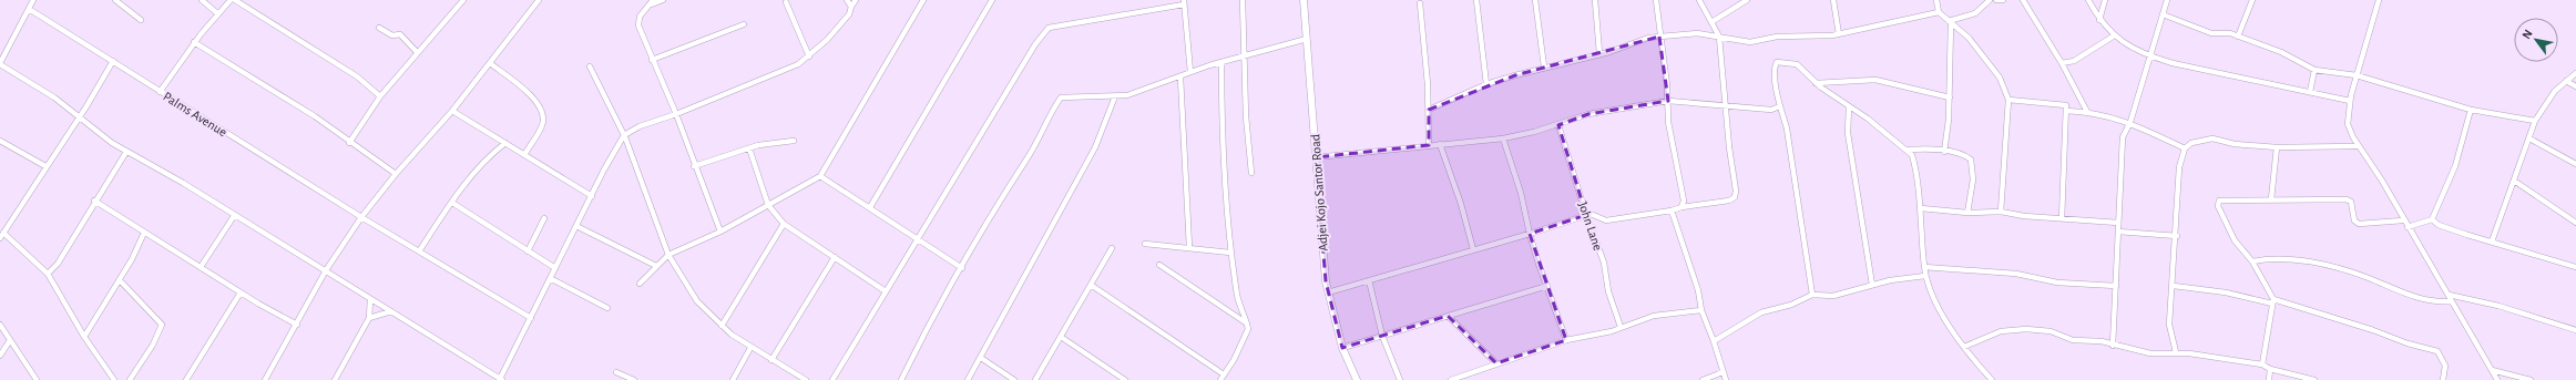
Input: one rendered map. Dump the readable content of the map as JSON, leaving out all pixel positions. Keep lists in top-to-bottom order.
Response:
{
  "streets": {
    "street": ["Palms Avenue", "Adjei Kojo Santor Road", "John Lane"]
  },
  "north": "top left"
}
